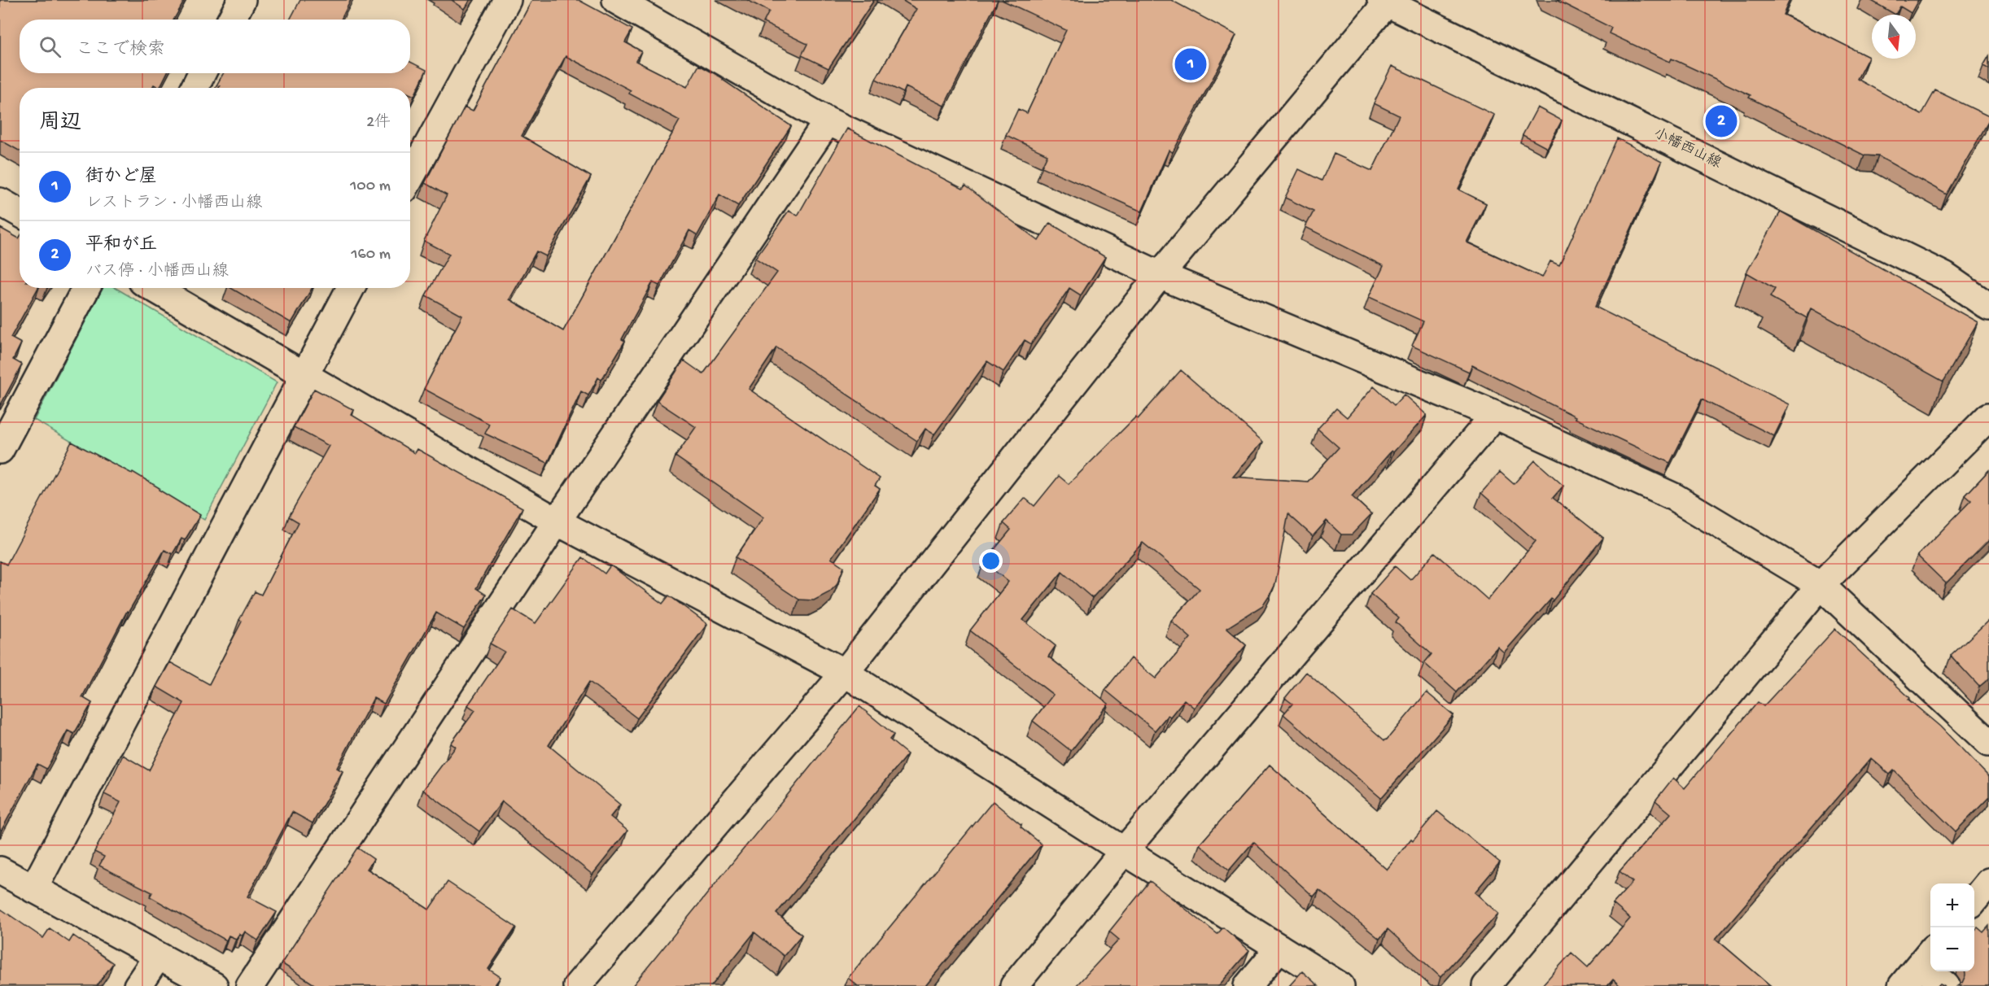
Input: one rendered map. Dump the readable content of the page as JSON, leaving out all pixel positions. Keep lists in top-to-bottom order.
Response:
{
  "streets": {
    "street": ["小幡西山線"]
  },
  "north": "bottom",
  "page": {
    "search": "ここで検索",
    "pins": ["1", "2"],
    "heading": ["周辺", "2件"],
    "list": [
      {
        "mark": "1",
        "name": "街かど屋",
        "note": "レストラン · 小幡西山線",
        "value": "100 m"
      },
      {
        "mark": "2",
        "name": "平和が丘",
        "note": "バス停 · 小幡西山線",
        "value": "160 m"
      }
    ],
    "map_buttons": ["+", "−"]
  }
}
